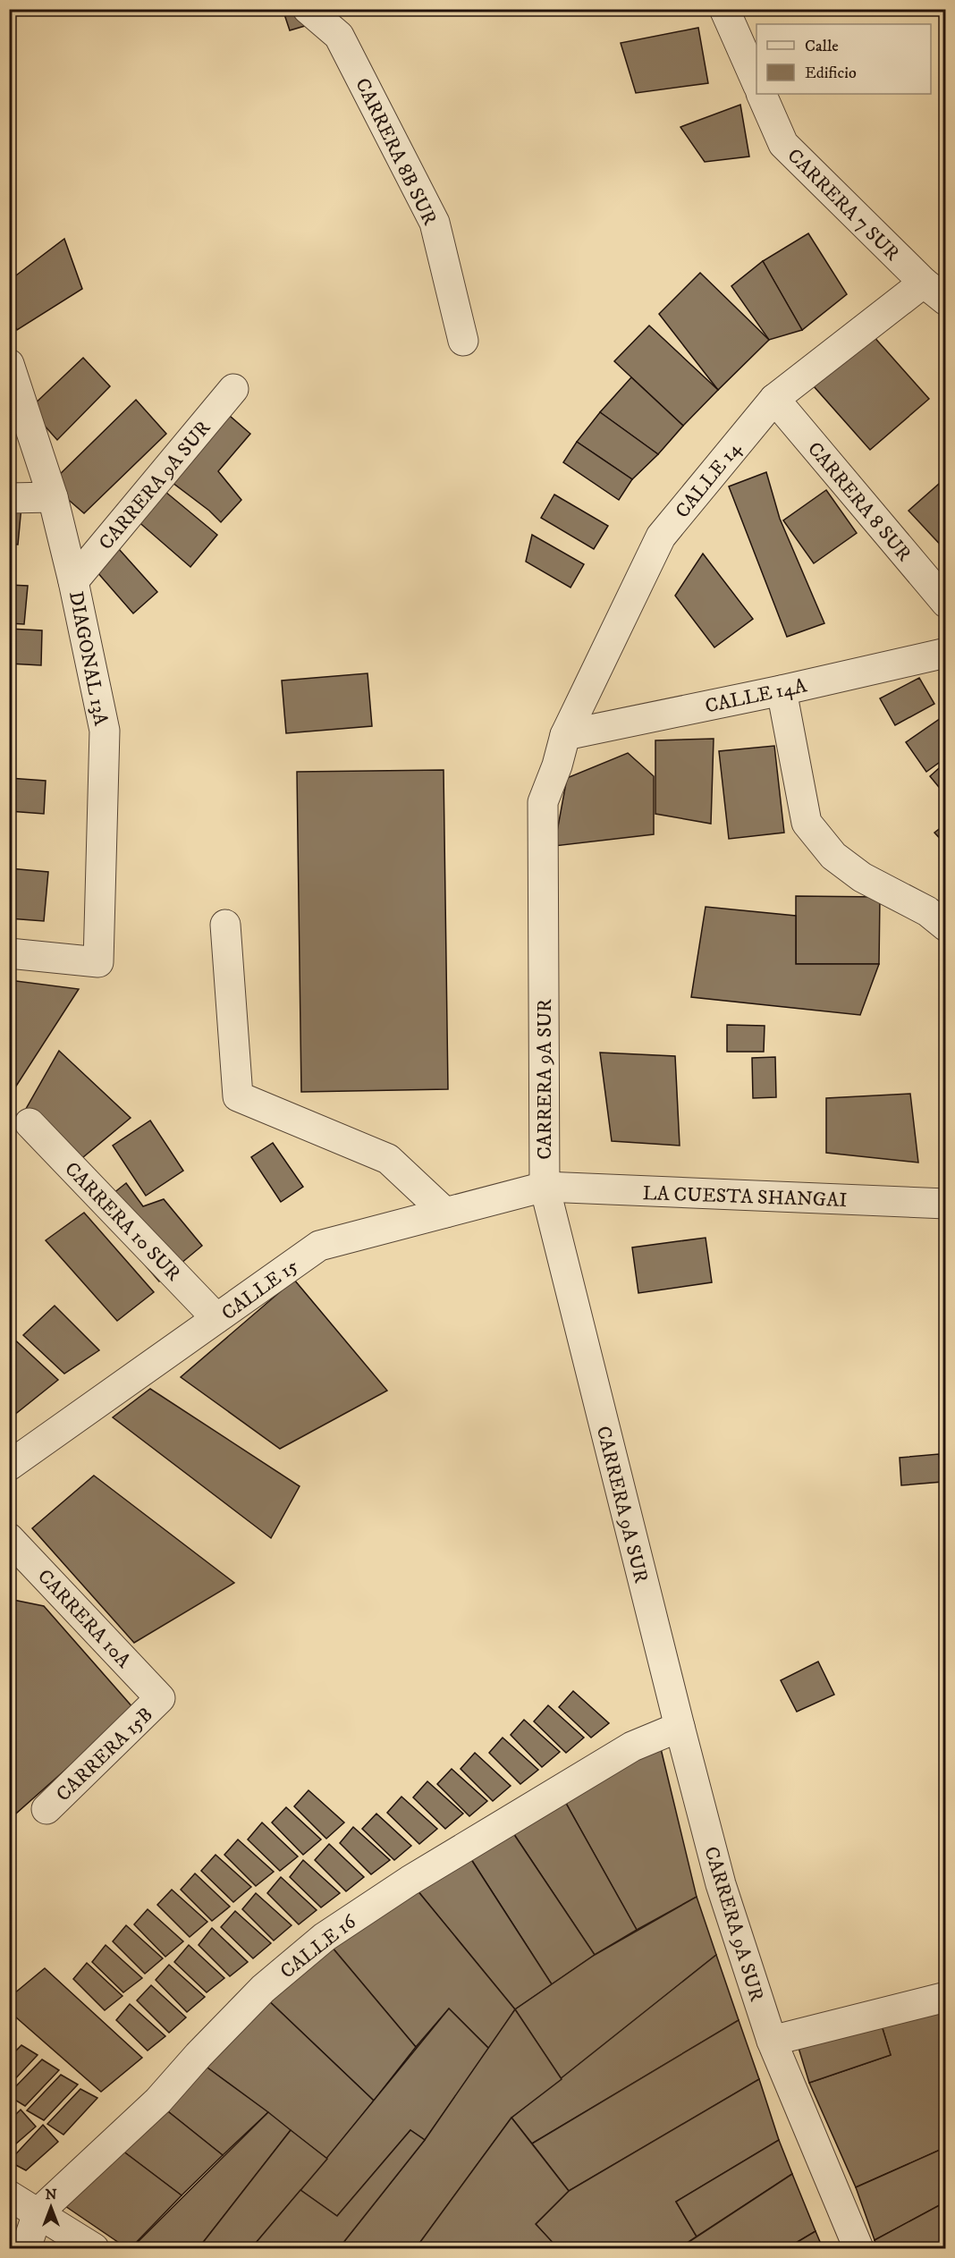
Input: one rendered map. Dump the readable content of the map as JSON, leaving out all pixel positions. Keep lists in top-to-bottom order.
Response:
{
  "streets": {
    "street": [
      "CARRERA 8B SUR",
      "CARRERA 7 SUR",
      "CALLE 14",
      "CARRERA 9A SUR",
      "CARRERA 8 SUR",
      "DIAGONAL 13A",
      "CALLE 14A",
      "LA CUESTA SHANGAI",
      "CARRERA 10 SUR",
      "CALLE 15",
      "CARRERA 10A",
      "CARRERA 15B",
      "CALLE 16"
    ]
  },
  "crossings": [
    ["CARRERA 7 SUR", "CALLE 14"],
    ["CALLE 14", "CARRERA 9A SUR"],
    ["CALLE 14", "CARRERA 8 SUR"],
    ["CALLE 14", "CALLE 14A"],
    ["CARRERA 9A SUR", "DIAGONAL 13A"],
    ["CARRERA 9A SUR", "CALLE 14A"],
    ["CARRERA 9A SUR", "LA CUESTA SHANGAI"],
    ["CARRERA 9A SUR", "CALLE 15"],
    ["CARRERA 9A SUR", "CALLE 16"],
    ["LA CUESTA SHANGAI", "CALLE 15"],
    ["CARRERA 10 SUR", "CALLE 15"],
    ["CARRERA 10A", "CARRERA 15B"]
  ],
  "legend": ["Calle", "Edificio"],
  "north": "top"
}
